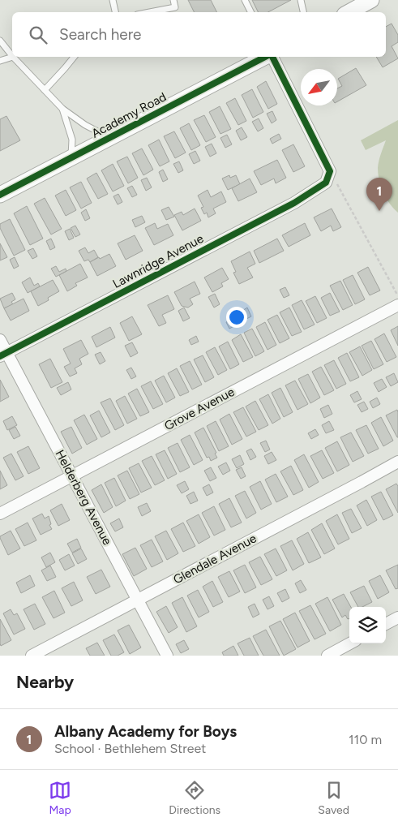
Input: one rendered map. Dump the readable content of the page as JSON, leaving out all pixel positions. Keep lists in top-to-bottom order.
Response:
{
  "streets": {
    "street": [
      "Academy Road",
      "Lawnridge Avenue",
      "Grove Avenue",
      "Helderberg Avenue",
      "Glendale Avenue"
    ]
  },
  "crossings": [
    ["Lawnridge Avenue", "Helderberg Avenue"],
    ["Grove Avenue", "Helderberg Avenue"],
    ["Helderberg Avenue", "Glendale Avenue"]
  ],
  "north": "bottom left",
  "page": {
    "search": "Search here",
    "pins": "1",
    "heading": "Nearby",
    "list": [
      {
        "mark": "1",
        "name": "Albany Academy for Boys",
        "note": "School · Bethlehem Street",
        "value": "110 m"
      }
    ],
    "nav": ["Map", "Directions", "Saved"]
  }
}
